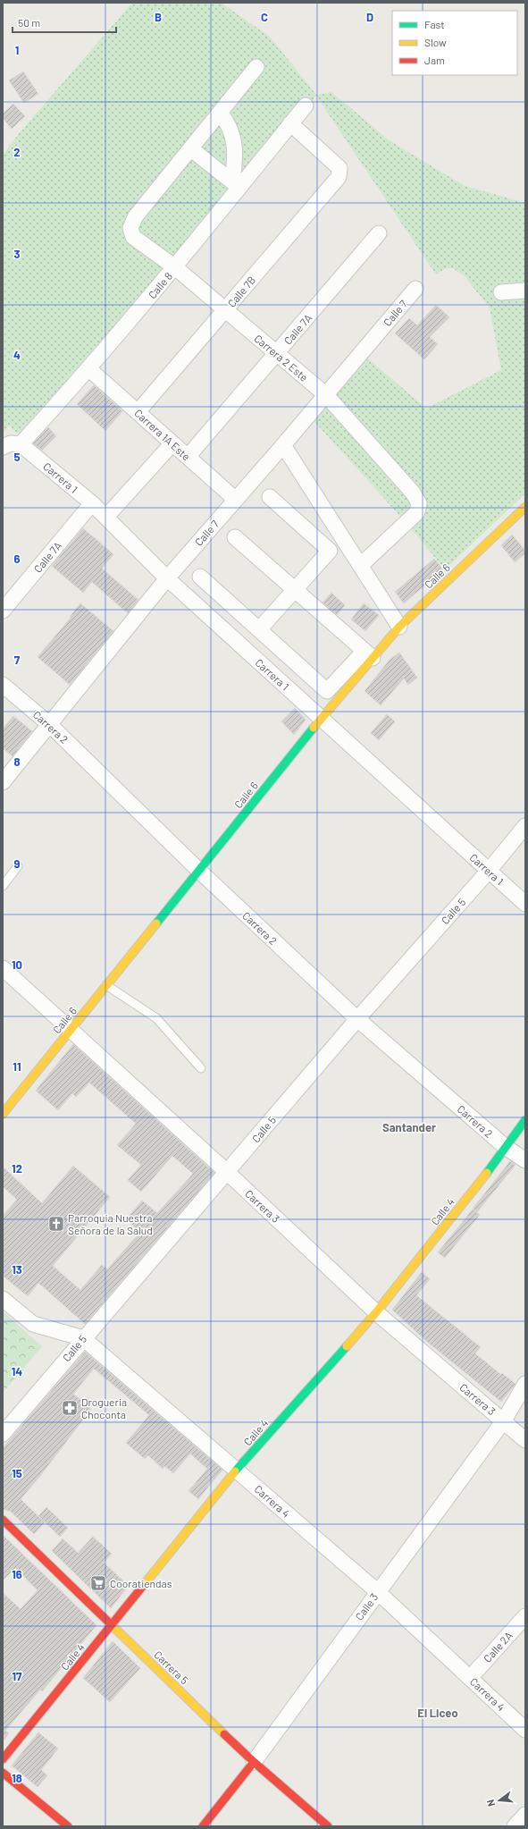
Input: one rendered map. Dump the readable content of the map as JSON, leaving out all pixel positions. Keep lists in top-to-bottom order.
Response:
{
  "streets": {
    "street": [
      "Calle 8",
      "Calle 7B",
      "Calle 7",
      "Calle 7A",
      "Carrera 2 Este",
      "Carrera 1A Este",
      "Carrera 1",
      "Calle 6",
      "Carrera 2",
      "Calle 5",
      "Carrera 3",
      "Calle 4",
      "Carrera 4",
      "Calle 3",
      "Calle 2A",
      "Carrera 5"
    ]
  },
  "crossings": [
    ["Calle 8", "Calle 7B"],
    ["Calle 8", "Carrera 2 Este"],
    ["Calle 8", "Carrera 1A Este"],
    ["Calle 8", "Carrera 1"],
    ["Calle 7B", "Carrera 2 Este"],
    ["Calle 7B", "Carrera 1A Este"],
    ["Calle 7", "Carrera 2 Este"],
    ["Calle 7", "Carrera 1A Este"],
    ["Calle 7", "Carrera 1"],
    ["Calle 7", "Carrera 2"],
    ["Calle 7A", "Carrera 2 Este"],
    ["Calle 7A", "Carrera 1A Este"],
    ["Calle 7A", "Carrera 1"],
    ["Carrera 1", "Calle 6"],
    ["Carrera 1", "Calle 5"],
    ["Calle 6", "Carrera 2"],
    ["Calle 6", "Carrera 3"],
    ["Carrera 2", "Calle 5"],
    ["Carrera 2", "Calle 4"],
    ["Calle 5", "Carrera 3"],
    ["Calle 5", "Carrera 4"],
    ["Carrera 3", "Calle 4"],
    ["Carrera 3", "Calle 3"],
    ["Calle 4", "Carrera 4"],
    ["Calle 4", "Carrera 5"],
    ["Carrera 4", "Calle 3"],
    ["Carrera 4", "Calle 2A"],
    ["Calle 3", "Carrera 5"]
  ],
  "districts": ["Santander", "El Liceo"],
  "places": {
    "church": ["Parroquia Nuestra Señora de la Salud"],
    "pharmacy": ["Drogueria Choconta"],
    "supermarket": ["Cooratiendas"]
  },
  "legend": ["Fast", "Slow", "Jam"],
  "scale_bar": "50 m",
  "north": "left",
  "grid": {
    "columns": ["B", "C", "D"],
    "rows": [
      "1",
      "2",
      "3",
      "4",
      "5",
      "6",
      "7",
      "8",
      "9",
      "10",
      "11",
      "12",
      "13",
      "14",
      "15",
      "16",
      "17",
      "18"
    ]
  }
}
